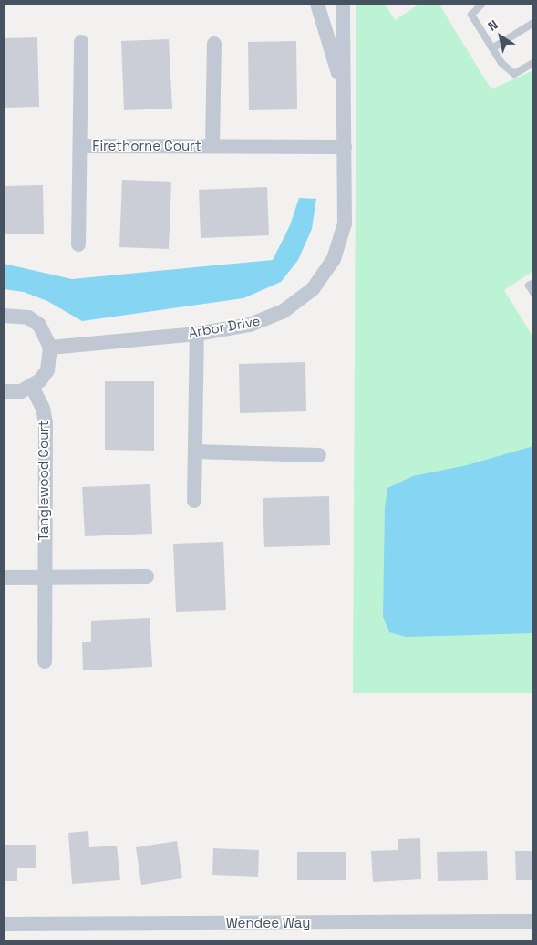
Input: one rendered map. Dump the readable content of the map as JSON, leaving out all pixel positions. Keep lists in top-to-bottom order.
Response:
{
  "streets": {
    "street": [
      "Firethorne Court",
      "Arbor Drive",
      "Tanglewood Court",
      "Wendee Way"
    ]
  },
  "crossings": [
    ["Firethorne Court", "Arbor Drive"]
  ],
  "north": "top left"
}
